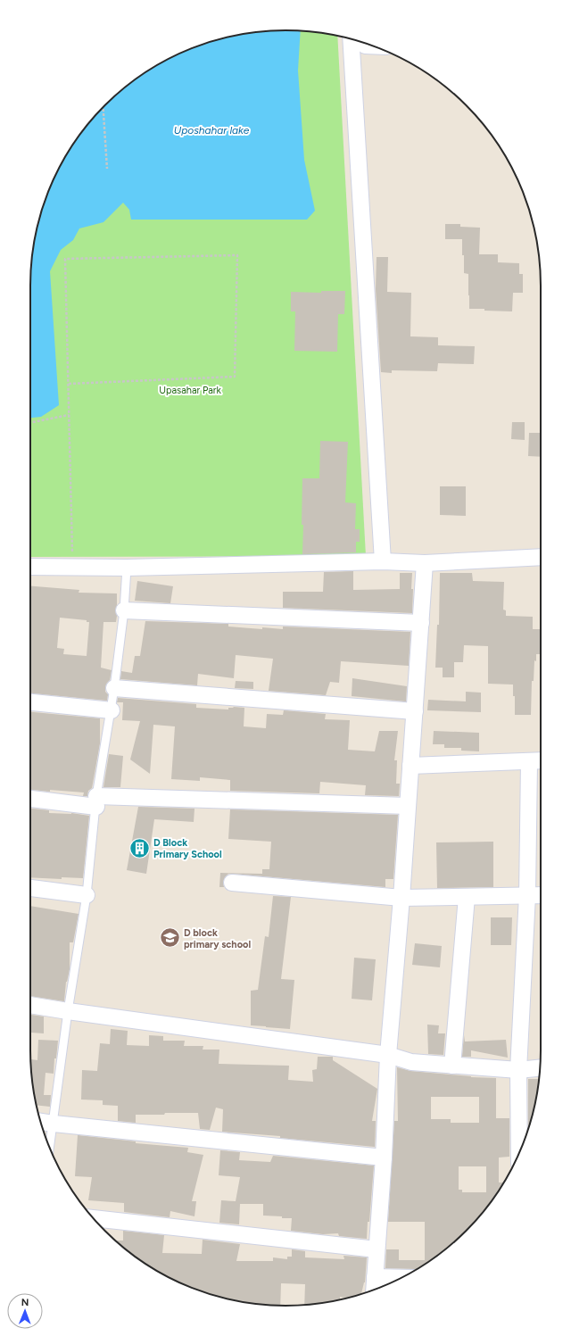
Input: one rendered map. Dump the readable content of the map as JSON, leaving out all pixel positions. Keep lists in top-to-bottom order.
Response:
{
  "water": ["Uposhahar lake"],
  "parks": ["Upasahar Park"],
  "places": {
    "building": ["D Block Primary School"],
    "school or university": ["D block primary school"]
  },
  "north": "top"
}
